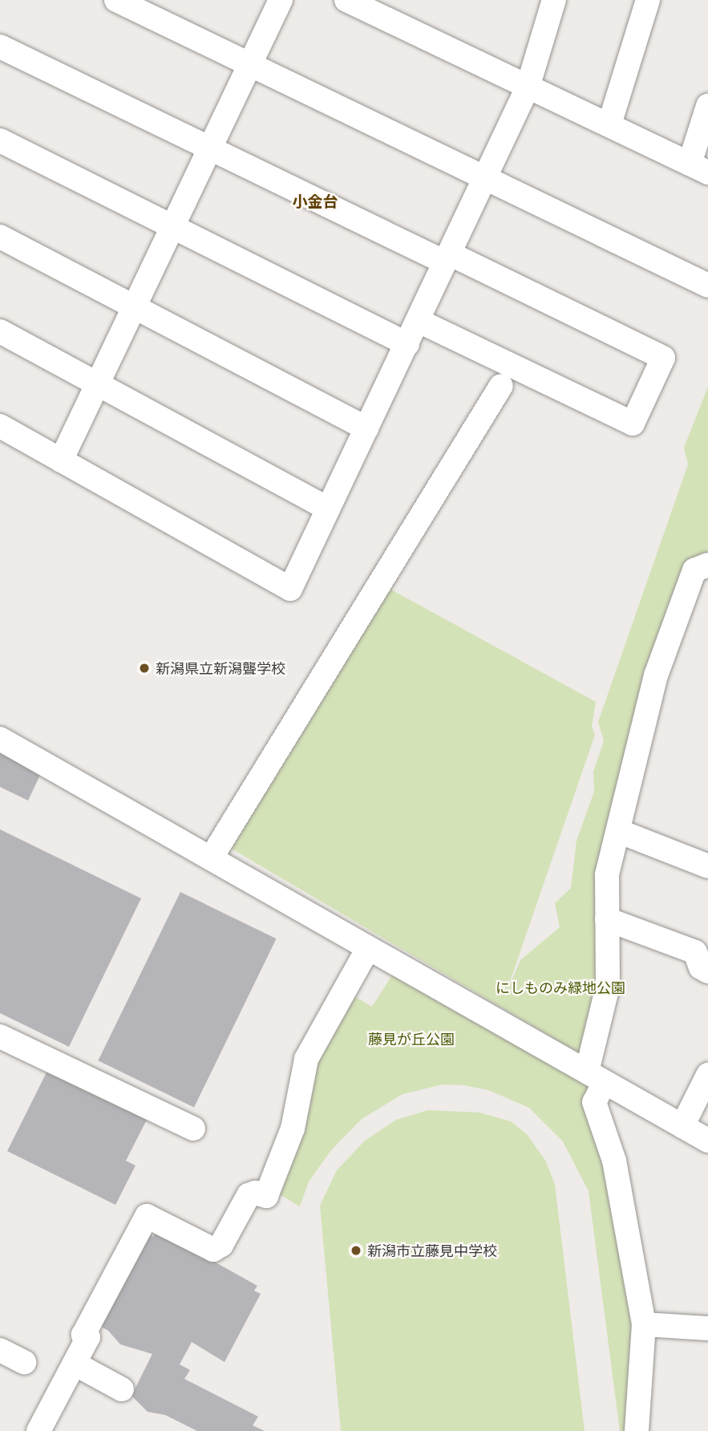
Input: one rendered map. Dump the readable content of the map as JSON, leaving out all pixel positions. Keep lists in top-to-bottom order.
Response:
{
  "districts": ["小金台"],
  "parks": ["にしものみ緑地公園", "藤見が丘公園"],
  "places": ["新潟県立新潟聾学校", "新潟市立藤見中学校"]
}
